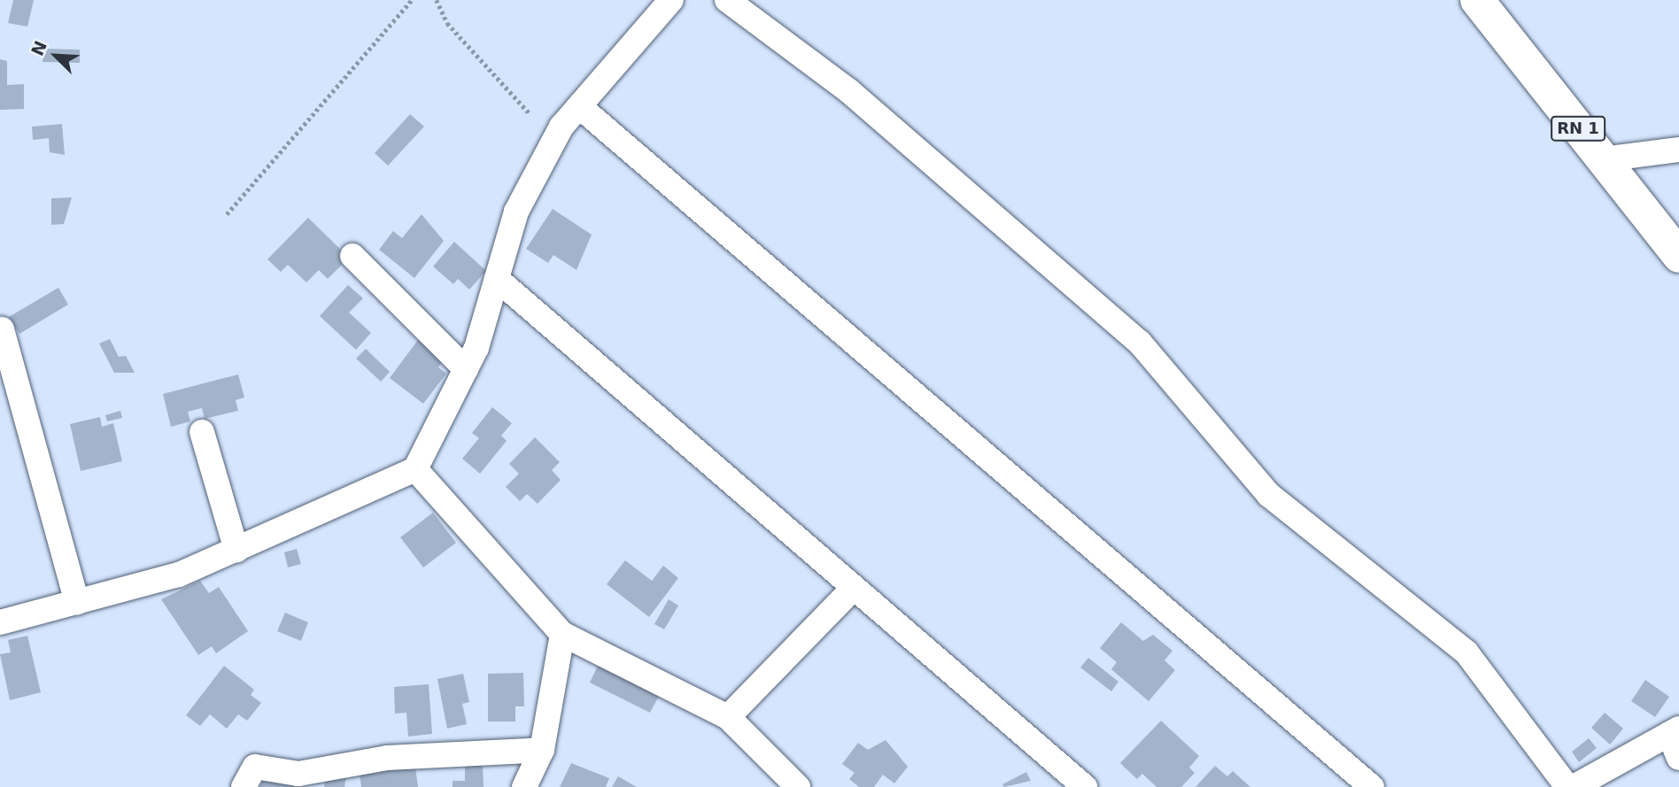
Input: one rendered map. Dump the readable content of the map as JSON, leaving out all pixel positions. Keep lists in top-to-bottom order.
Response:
{
  "streets": {
    "highway": ["RN 1"]
  },
  "north": "top left"
}
